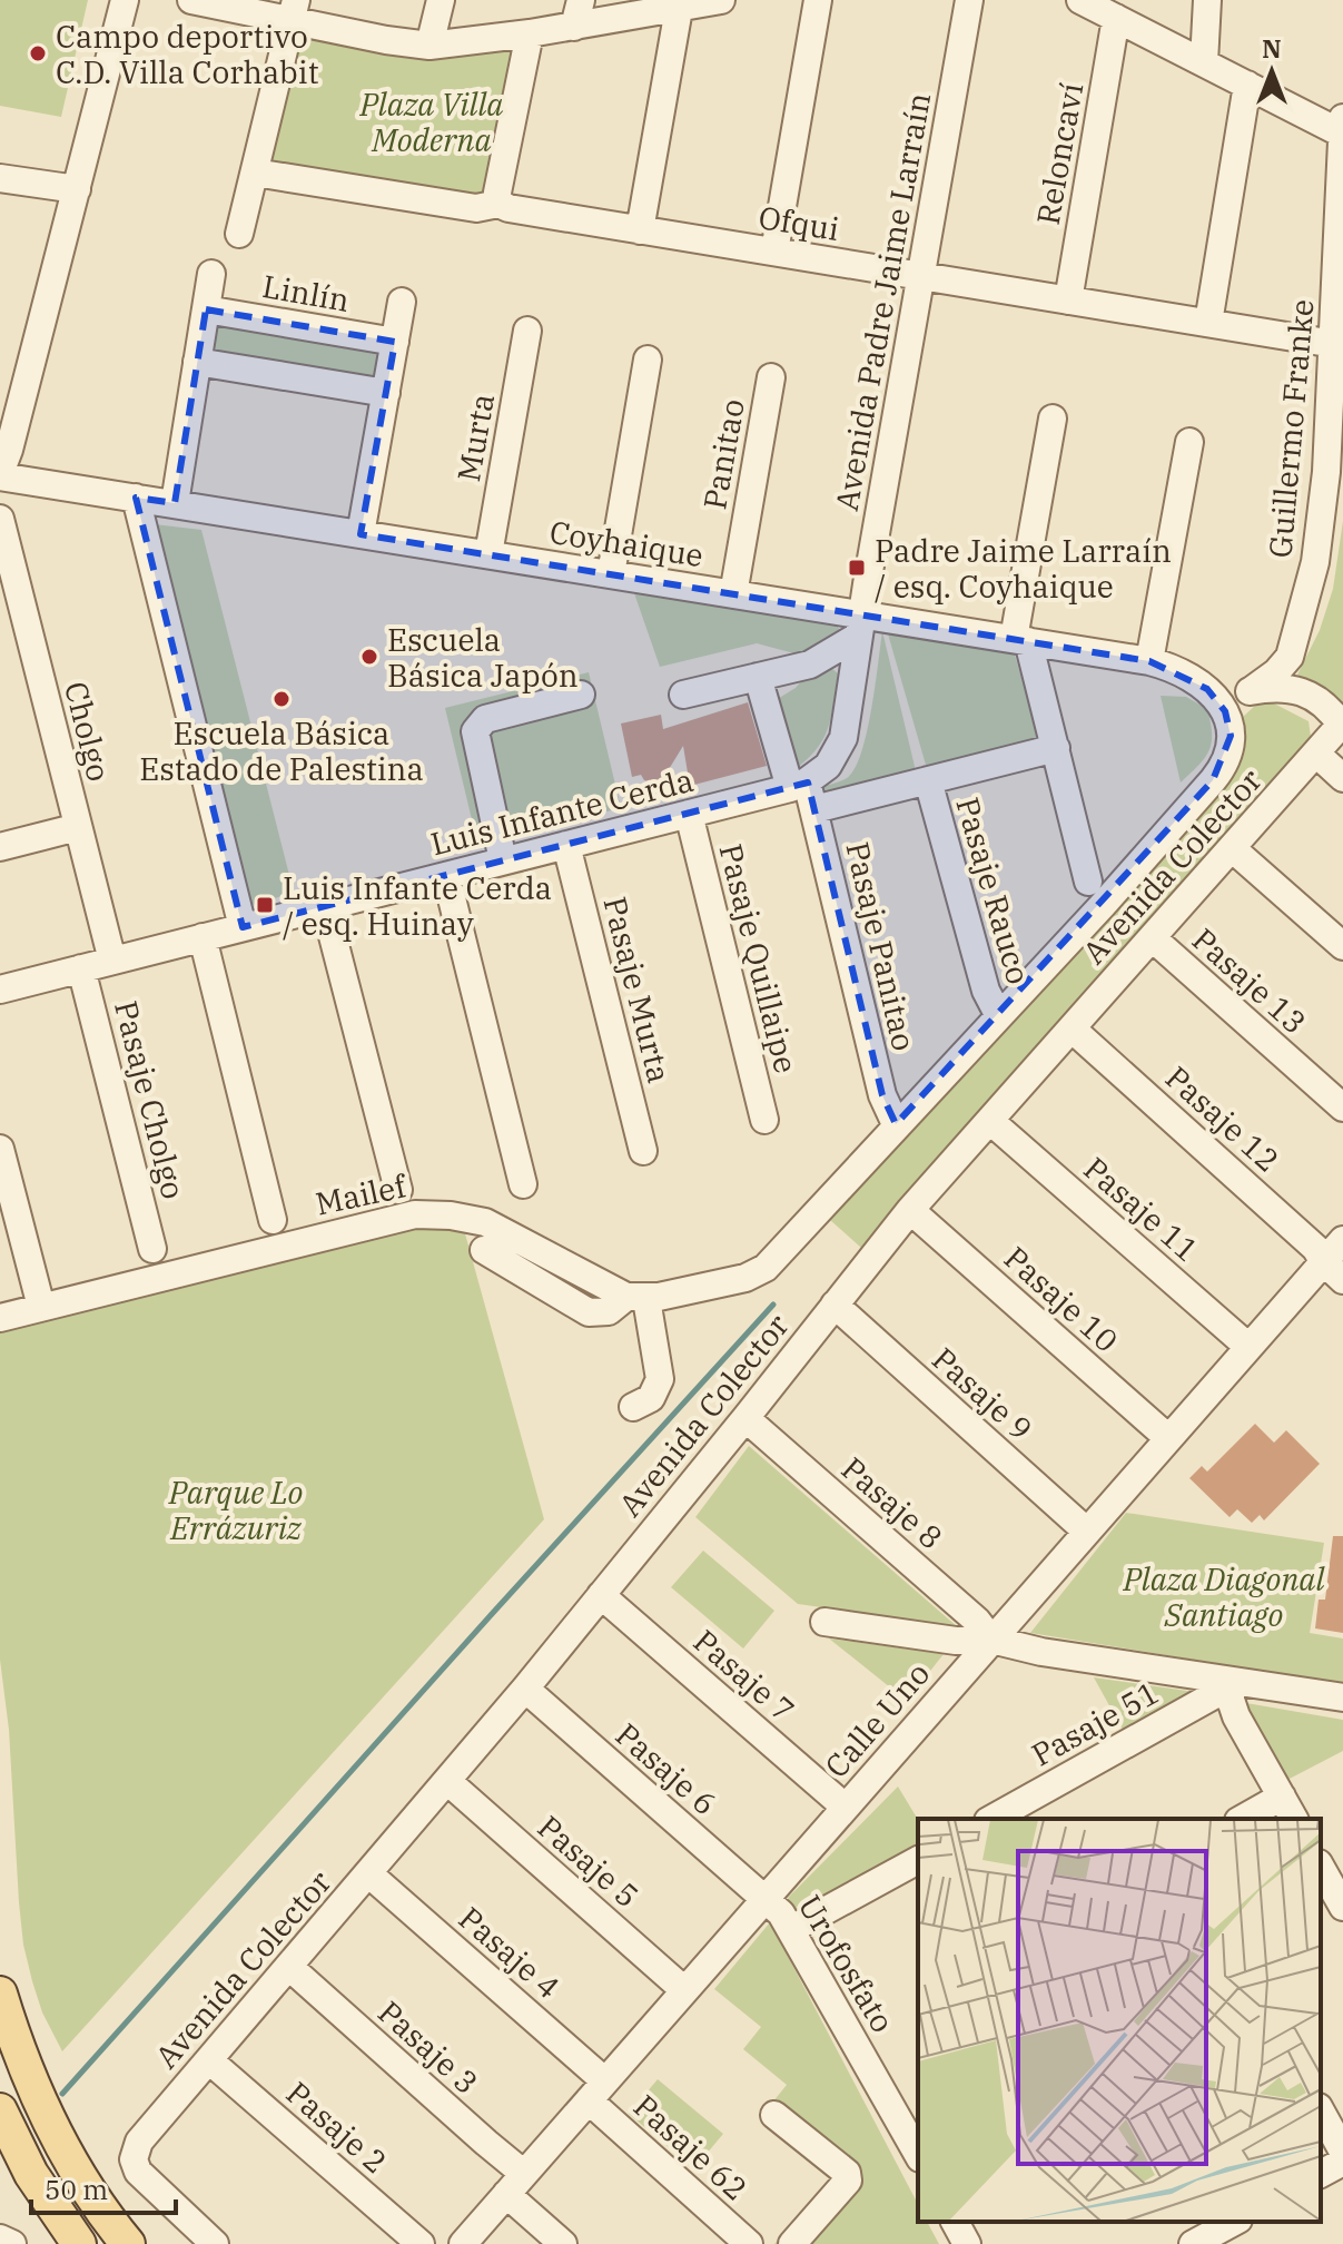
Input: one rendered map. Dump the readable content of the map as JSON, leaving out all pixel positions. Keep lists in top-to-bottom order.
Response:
{
  "streets": {
    "street": [
      "Reloncaví",
      "Ofqui",
      "Linlín",
      "Avenida Padre Jaime Larraín",
      "Guillermo Franke",
      "Murta",
      "Panitao",
      "Coyhaique",
      "Cholgo",
      "Luis Infante Cerda",
      "Avenida Colector",
      "Pasaje Rauco",
      "Pasaje Panitao",
      "Pasaje Quillaipe",
      "Pasaje 13",
      "Pasaje Murta",
      "Pasaje Cholgo",
      "Pasaje 12",
      "Mailef",
      "Pasaje 11",
      "Pasaje 10",
      "Pasaje 9",
      "Pasaje 8",
      "Pasaje 7",
      "Calle Uno",
      "Pasaje 51",
      "Pasaje 6",
      "Pasaje 5",
      "Pasaje 4",
      "Urofosfato",
      "Pasaje 3",
      "Pasaje 2",
      "Pasaje 62"
    ]
  },
  "crossings": [
    ["Reloncaví", "Ofqui"],
    ["Ofqui", "Avenida Padre Jaime Larraín"],
    ["Ofqui", "Guillermo Franke"],
    ["Avenida Padre Jaime Larraín", "Coyhaique"],
    ["Guillermo Franke", "Coyhaique"],
    ["Guillermo Franke", "Avenida Colector"],
    ["Murta", "Coyhaique"],
    ["Panitao", "Coyhaique"],
    ["Coyhaique", "Avenida Colector"],
    ["Cholgo", "Luis Infante Cerda"],
    ["Luis Infante Cerda", "Pasaje Panitao"],
    ["Luis Infante Cerda", "Pasaje Quillaipe"],
    ["Luis Infante Cerda", "Pasaje Murta"],
    ["Luis Infante Cerda", "Pasaje Cholgo"],
    ["Avenida Colector", "Pasaje Rauco"],
    ["Avenida Colector", "Pasaje Panitao"],
    ["Avenida Colector", "Pasaje 13"],
    ["Avenida Colector", "Pasaje 12"],
    ["Avenida Colector", "Mailef"],
    ["Avenida Colector", "Pasaje 11"],
    ["Avenida Colector", "Pasaje 10"],
    ["Avenida Colector", "Pasaje 9"],
    ["Avenida Colector", "Pasaje 8"],
    ["Avenida Colector", "Pasaje 7"],
    ["Avenida Colector", "Pasaje 6"],
    ["Avenida Colector", "Pasaje 5"],
    ["Avenida Colector", "Pasaje 4"],
    ["Avenida Colector", "Pasaje 3"],
    ["Avenida Colector", "Pasaje 2"],
    ["Pasaje 12", "Calle Uno"],
    ["Pasaje 11", "Calle Uno"],
    ["Pasaje 10", "Calle Uno"],
    ["Pasaje 9", "Calle Uno"],
    ["Pasaje 8", "Calle Uno"],
    ["Pasaje 7", "Calle Uno"],
    ["Calle Uno", "Pasaje 6"],
    ["Calle Uno", "Pasaje 5"],
    ["Calle Uno", "Pasaje 4"],
    ["Calle Uno", "Urofosfato"],
    ["Calle Uno", "Pasaje 3"],
    ["Calle Uno", "Pasaje 62"],
    ["Pasaje 6", "Urofosfato"],
    ["Pasaje 4", "Pasaje 62"]
  ],
  "parks": ["Plaza Villa Moderna", "Parque Lo Errázuriz", "Plaza Diagonal Santiago"],
  "places": {
    "other": ["Campo deportivo C.D. Villa Corhabit", "Escuela Básica Japón", "Escuela Básica Estado de Palestina"],
    "transit": ["Padre Jaime Larraín / esq. Coyhaique", "Luis Infante Cerda / esq. Huinay"]
  },
  "scale_bar": "50 m",
  "north": "top"
}
